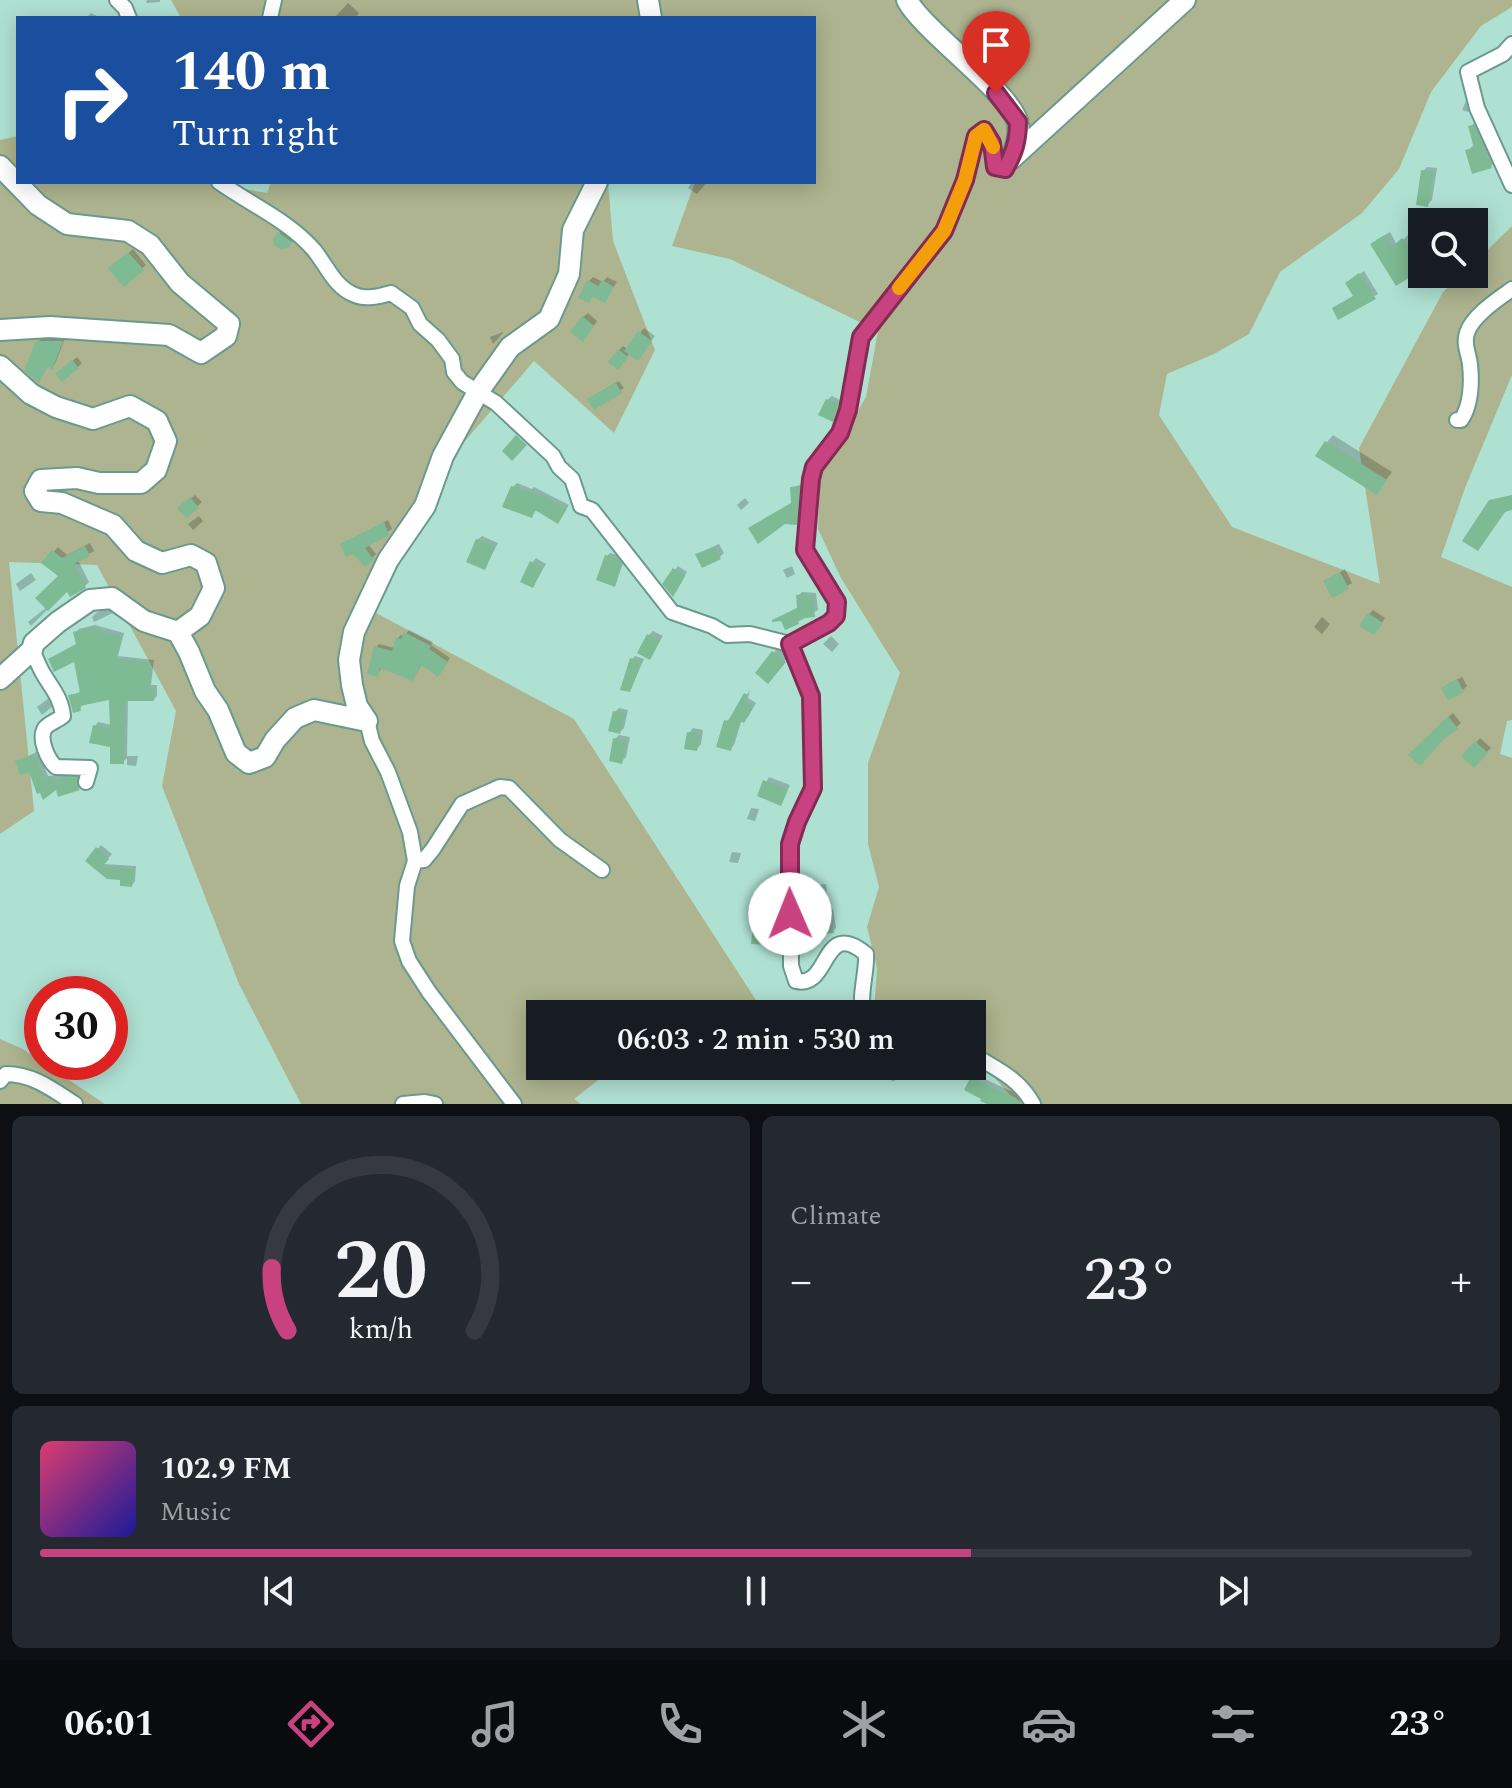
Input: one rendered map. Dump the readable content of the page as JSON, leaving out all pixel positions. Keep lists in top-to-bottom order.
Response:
{
  "page": {
    "turn": ["140 m", "Turn right"],
    "limit": "30",
    "trip": "06:03 · 2 min · 530 m",
    "tile": "Climate",
    "heat": ["−", "23°", "+"],
    "song": ["102.9 FM", "Music"],
    "tabs": ["06:01", "23°"],
    "gauge": ["20", "km/h"]
  }
}
